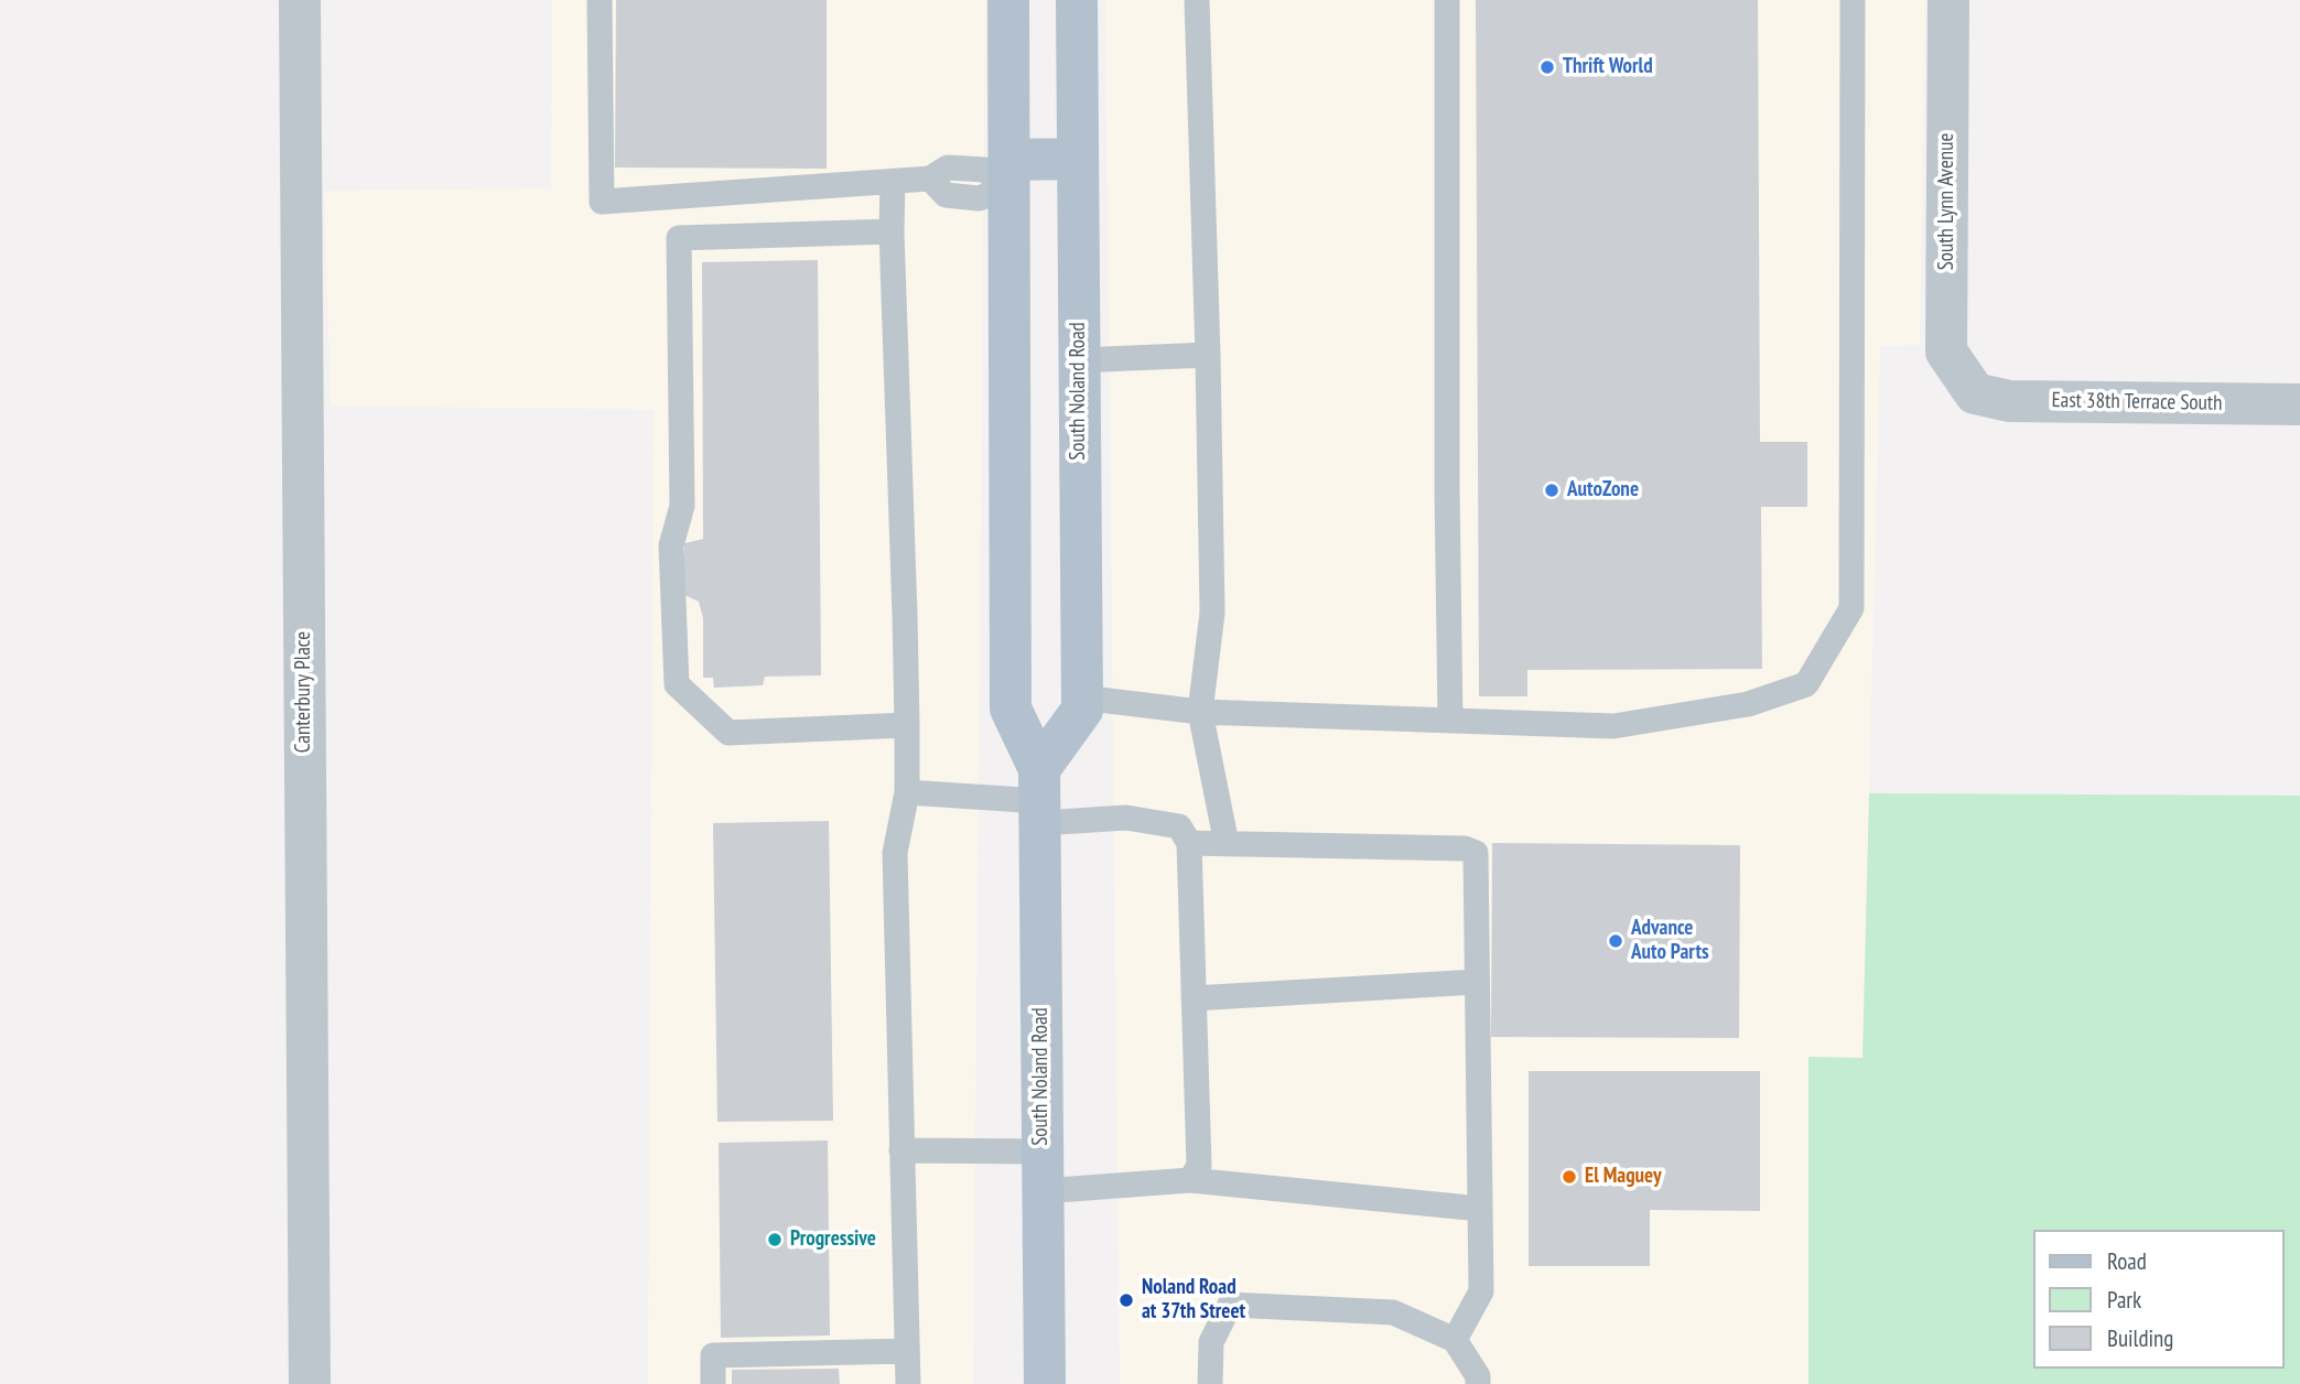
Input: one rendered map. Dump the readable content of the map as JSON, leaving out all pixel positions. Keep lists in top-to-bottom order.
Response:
{
  "streets": {
    "main road": ["South Noland Road"],
    "street": ["South Lynn Avenue", "East 38th Terrace South", "Canterbury Place"]
  },
  "crossings": [
    ["South Lynn Avenue", "East 38th Terrace South"]
  ],
  "places": [
    "Thrift World",
    "AutoZone",
    "Advance Auto Parts",
    "El Maguey",
    "Progressive",
    "Noland Road at 37th Street"
  ],
  "legend": ["Road", "Park", "Building"]
}
